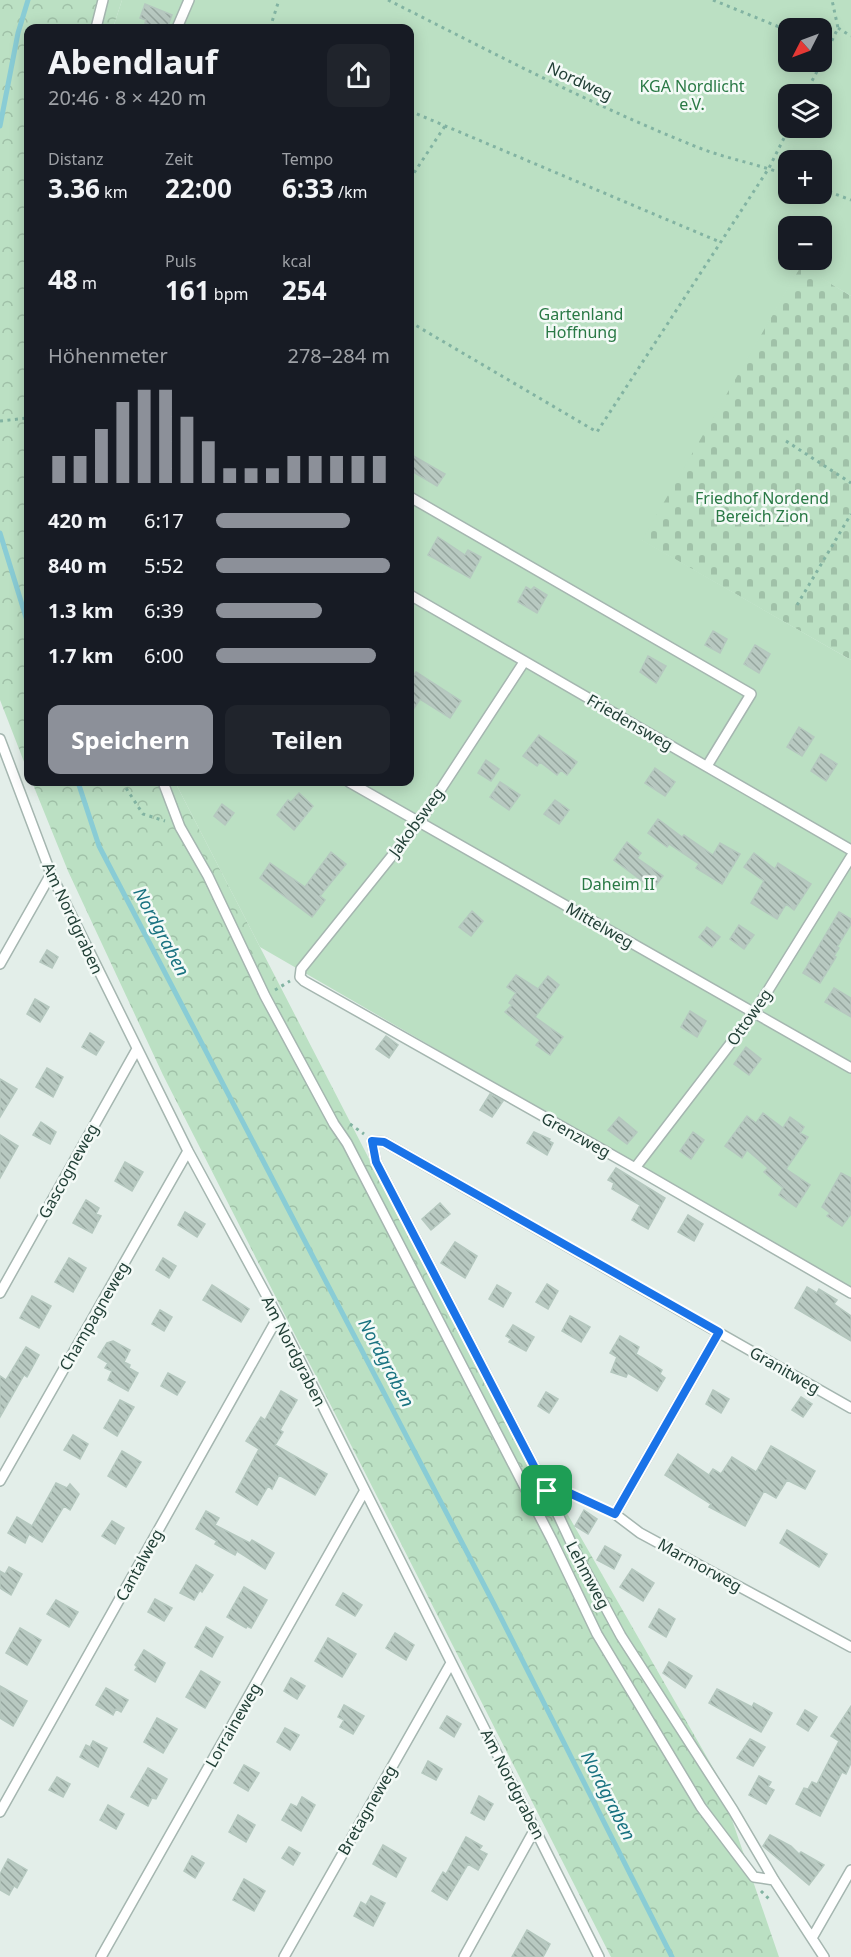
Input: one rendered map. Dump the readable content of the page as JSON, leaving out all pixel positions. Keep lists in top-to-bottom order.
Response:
{
  "streets": {
    "lane": [
      "Friedensweg",
      "Jakobsweg",
      "Am Nordgraben",
      "Mittelweg",
      "Ottoweg",
      "Grenzweg",
      "Gascogneweg",
      "Champagneweg",
      "Granitweg",
      "Cantalweg",
      "Marmorweg",
      "Lehmweg",
      "Lorraineweg",
      "Bretagneweg"
    ],
    "path": ["Nordweg"]
  },
  "crossings": [
    ["Friedensweg", "Jakobsweg"],
    ["Jakobsweg", "Mittelweg"],
    ["Jakobsweg", "Grenzweg"],
    ["Am Nordgraben", "Gascogneweg"],
    ["Am Nordgraben", "Champagneweg"],
    ["Am Nordgraben", "Cantalweg"],
    ["Am Nordgraben", "Lorraineweg"],
    ["Am Nordgraben", "Bretagneweg"],
    ["Mittelweg", "Ottoweg"],
    ["Ottoweg", "Grenzweg"],
    ["Granitweg", "Lehmweg"]
  ],
  "water": ["Nordgraben"],
  "parks": [
    "KGA Nordlicht e.V.",
    "Gartenland Hoffnung",
    "Friedhof Nordend Bereich Zion",
    "Daheim II"
  ],
  "north": "bottom left",
  "page": {
    "map_buttons": ["+", "−"],
    "heading": ["Abendlauf", "20:46 · 8 × 420 m"],
    "stats": [
      ["Distanz", "3.36 km"],
      ["Zeit", "22:00"],
      ["Tempo", "6:33 /km"],
      ["48 m"],
      ["Puls", "161 bpm"],
      ["kcal", "254"]
    ],
    "chart": ["Höhenmeter", "278–284 m"],
    "list": [
      {
        "name": "420 m",
        "note": "6:17"
      },
      {
        "name": "840 m",
        "note": "5:52"
      },
      {
        "name": "1.3 km",
        "note": "6:39"
      },
      {
        "name": "1.7 km",
        "note": "6:00"
      }
    ],
    "buttons": ["Speichern", "Teilen"]
  }
}
